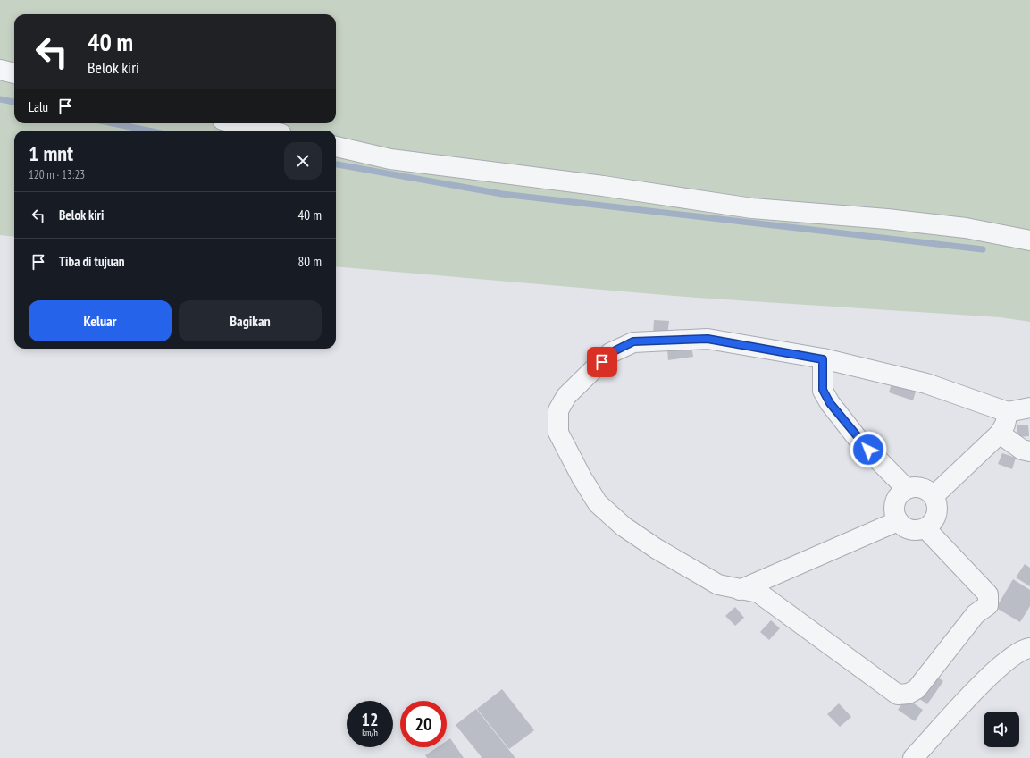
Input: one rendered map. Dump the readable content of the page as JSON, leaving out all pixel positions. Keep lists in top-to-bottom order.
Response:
{
  "page": {
    "turn": ["40 m", "Belok kiri"],
    "then": "Lalu",
    "heading": ["1 mnt", "120 m · 13:23"],
    "list": [
      {
        "name": "Belok kiri",
        "value": "40 m"
      },
      {
        "name": "Tiba di tujuan",
        "value": "80 m"
      }
    ],
    "buttons": ["Keluar", "Bagikan"],
    "speed": "12 km/h",
    "limit": "20"
  }
}
